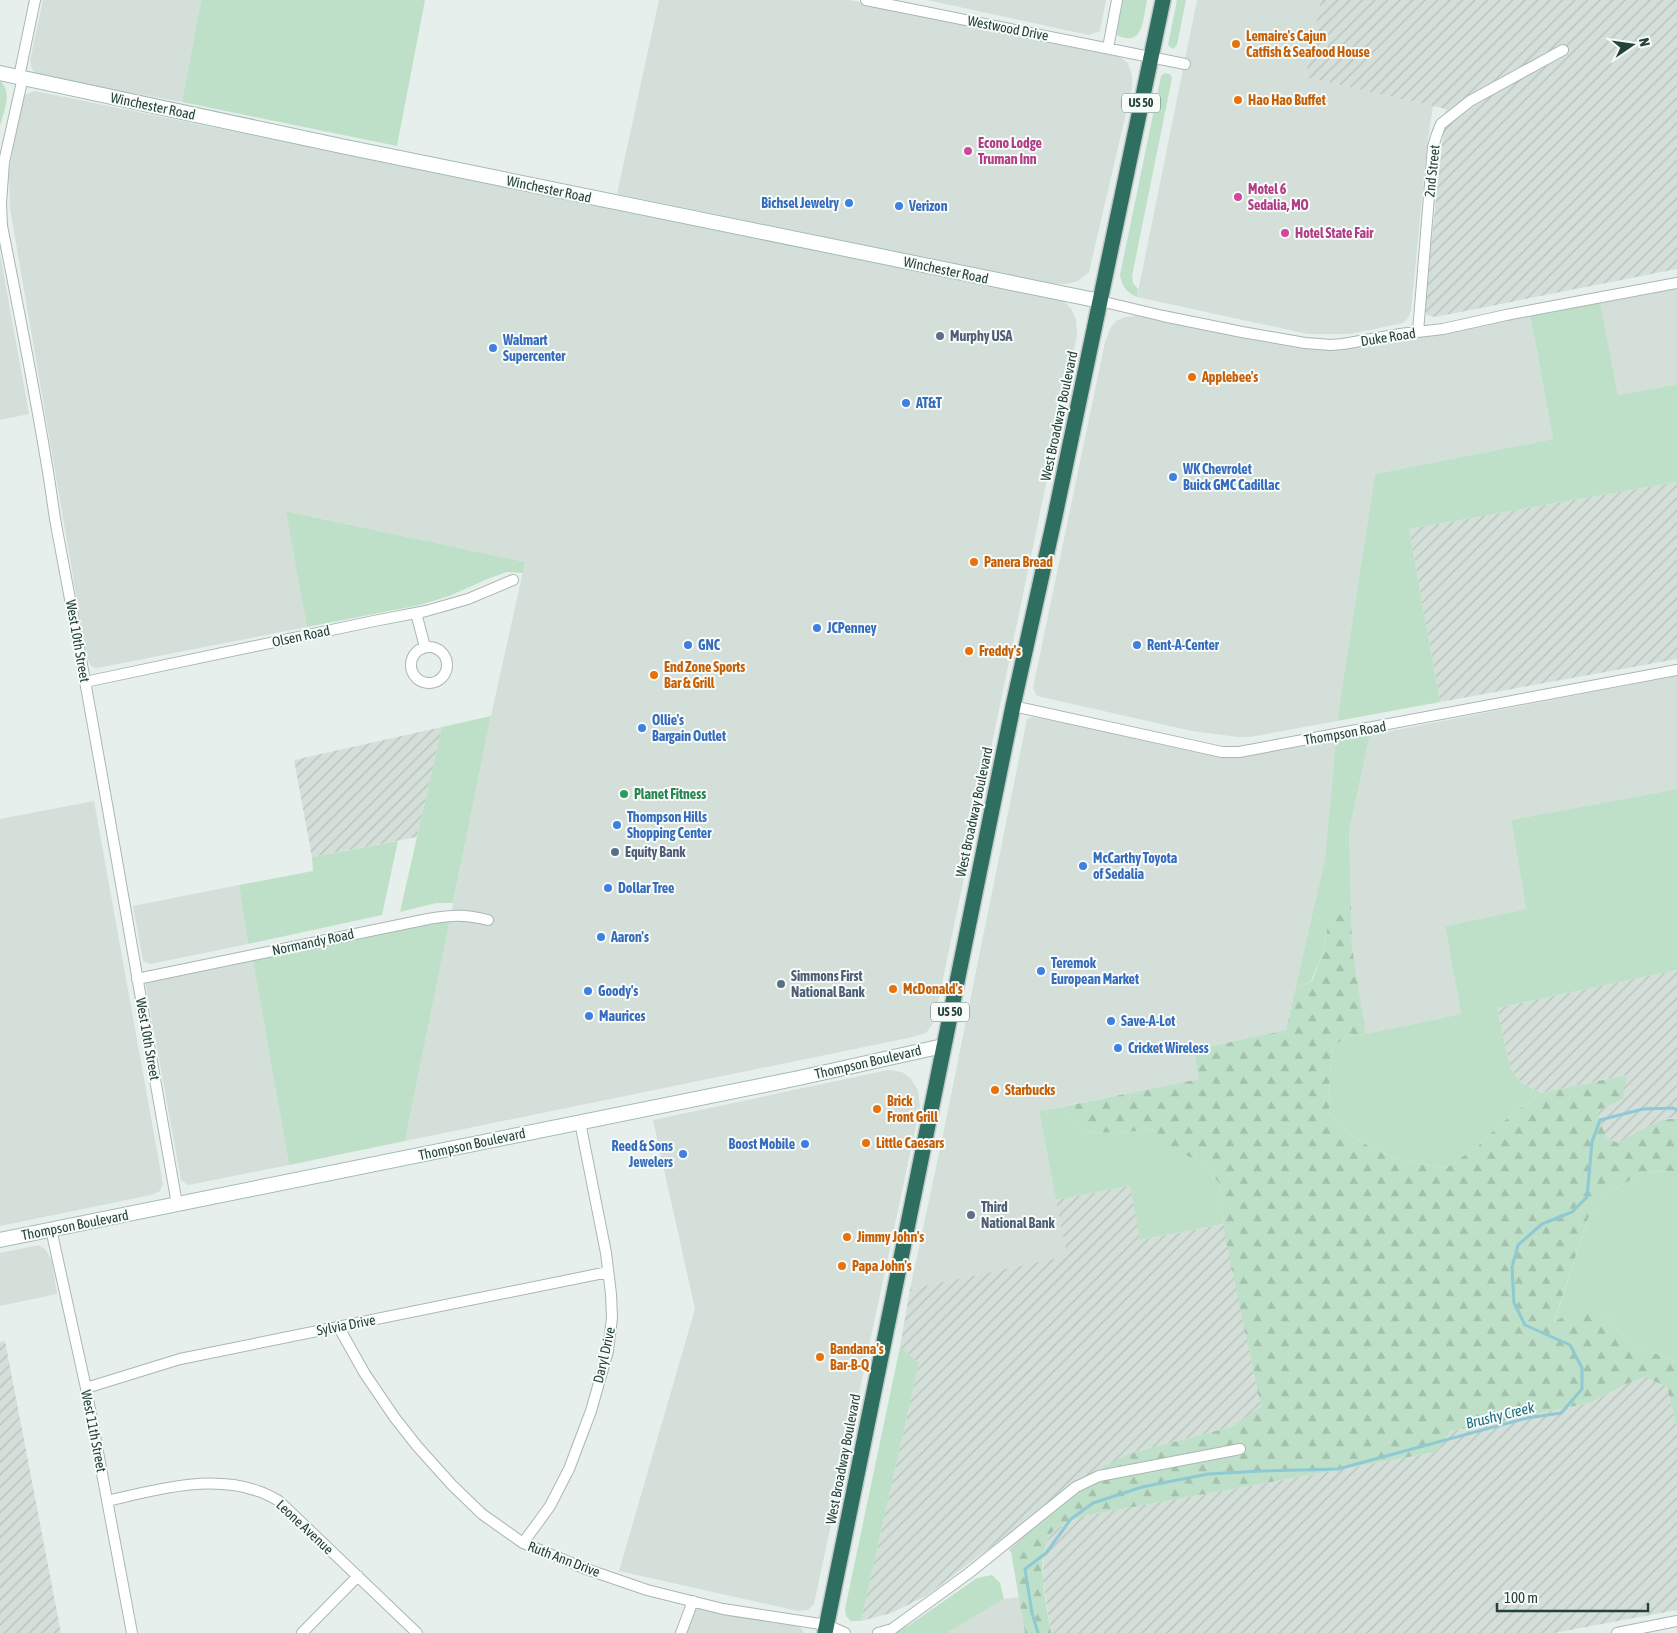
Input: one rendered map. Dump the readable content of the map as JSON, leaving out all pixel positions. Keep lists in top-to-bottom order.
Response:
{
  "streets": {
    "highway": ["US 50", "West Broadway Boulevard"],
    "street": [
      "Westwood Drive",
      "Winchester Road",
      "2nd Street",
      "Duke Road",
      "Olsen Road",
      "West 10th Street",
      "Thompson Road",
      "Normandy Road",
      "Thompson Boulevard",
      "Sylvia Drive",
      "Daryl Drive",
      "West 11th Street",
      "Leone Avenue",
      "Ruth Ann Drive"
    ]
  },
  "crossings": [
    ["Westwood Drive", "West Broadway Boulevard"],
    ["Winchester Road", "Duke Road"],
    ["Winchester Road", "West Broadway Boulevard"],
    ["Winchester Road", "West 10th Street"],
    ["2nd Street", "Duke Road"],
    ["Duke Road", "West Broadway Boulevard"],
    ["West Broadway Boulevard", "Thompson Road"],
    ["West Broadway Boulevard", "Thompson Boulevard"],
    ["West Broadway Boulevard", "Ruth Ann Drive"],
    ["Olsen Road", "West 10th Street"],
    ["West 10th Street", "Normandy Road"],
    ["West 10th Street", "Thompson Boulevard"],
    ["Thompson Boulevard", "Daryl Drive"],
    ["Thompson Boulevard", "West 11th Street"],
    ["Sylvia Drive", "Daryl Drive"],
    ["Sylvia Drive", "West 11th Street"],
    ["Sylvia Drive", "Ruth Ann Drive"],
    ["Daryl Drive", "Ruth Ann Drive"],
    ["West 11th Street", "Leone Avenue"]
  ],
  "water": ["Brushy Creek"],
  "places": [
    "Lemaire's Cajun Catfish & Seafood House",
    "Hao Hao Buffet",
    "Econo Lodge Truman Inn",
    "Motel 6 Sedalia, MO",
    "Bichsel Jewelry",
    "Verizon",
    "Hotel State Fair",
    "Murphy USA",
    "Walmart Supercenter",
    "Applebee's",
    "AT&T",
    "WK Chevrolet Buick GMC Cadillac",
    "Panera Bread",
    "JCPenney",
    "GNC",
    "Rent-A-Center",
    "Freddy's",
    "End Zone Sports Bar & Grill",
    "Ollie's Bargain Outlet",
    "Planet Fitness",
    "Thompson Hills Shopping Center",
    "Equity Bank",
    "McCarthy Toyota of Sedalia",
    "Dollar Tree",
    "Aaron's",
    "Teremok European Market",
    "Simmons First National Bank",
    "McDonald's",
    "Goody's",
    "Maurices",
    "Save-A-Lot",
    "Cricket Wireless",
    "Starbucks",
    "Brick Front Grill",
    "Little Caesars",
    "Boost Mobile",
    "Reed & Sons Jewelers",
    "Third National Bank",
    "Jimmy John's",
    "Papa John's",
    "Bandana's Bar-B-Q"
  ],
  "scale_bar": "100 m",
  "north": "right"
}
